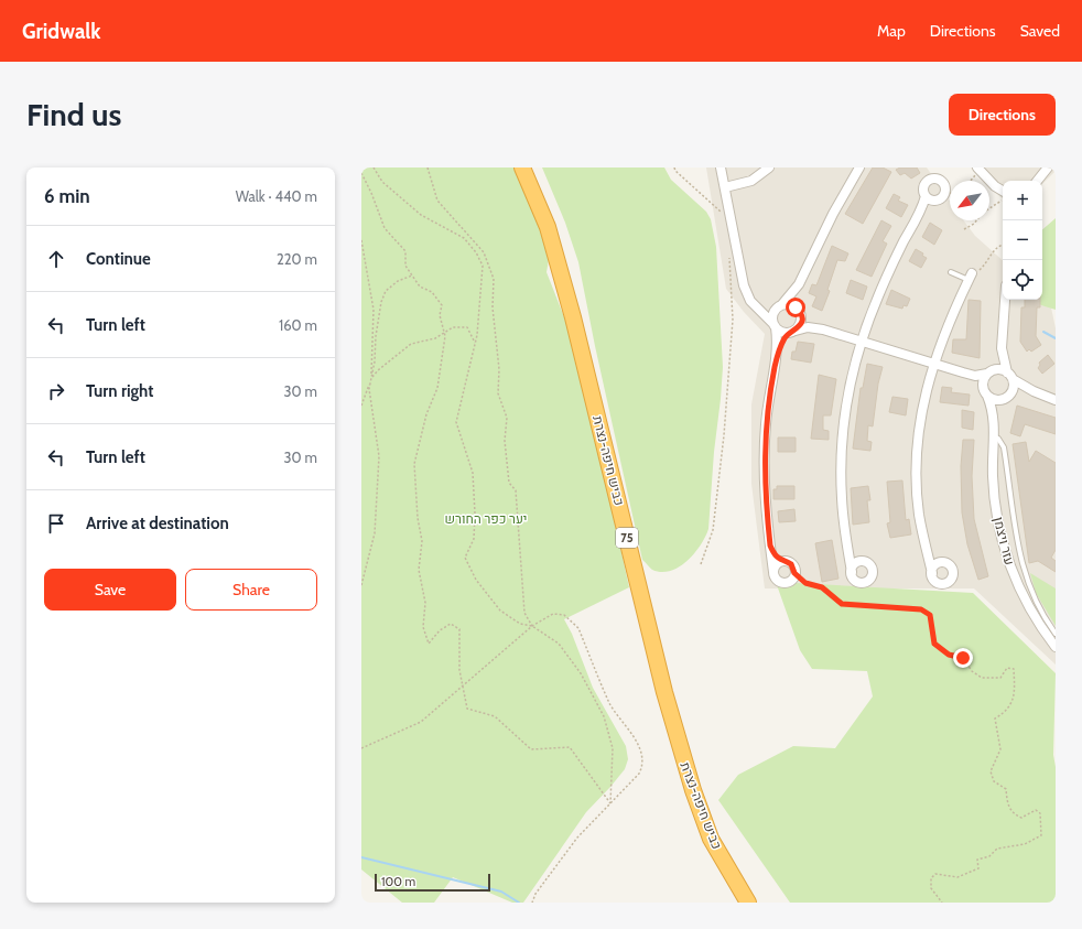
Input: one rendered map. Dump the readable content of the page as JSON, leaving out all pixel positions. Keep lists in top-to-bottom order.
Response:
{
  "streets": {
    "highway": ["כביש חיפה-נצרת", "75"],
    "street": ["עזר ויצמן"]
  },
  "parks": ["יער כפר החורש"],
  "scale_bar": "100 m",
  "north": "bottom left",
  "page": {
    "header": "Gridwalk",
    "nav": ["Map", "Directions", "Saved"],
    "buttons": [
      "Directions",
      ["Save", "Share"]
    ],
    "title": "Find us",
    "heading": ["6 min", "Walk · 440 m"],
    "map_buttons": ["+", "−"],
    "list": [
      ["Continue", "220 m"],
      ["Turn left", "160 m"],
      ["Turn right", "30 m"],
      ["Turn left", "30 m"],
      "Arrive at destination"
    ],
    "scale": "100 m"
  }
}
